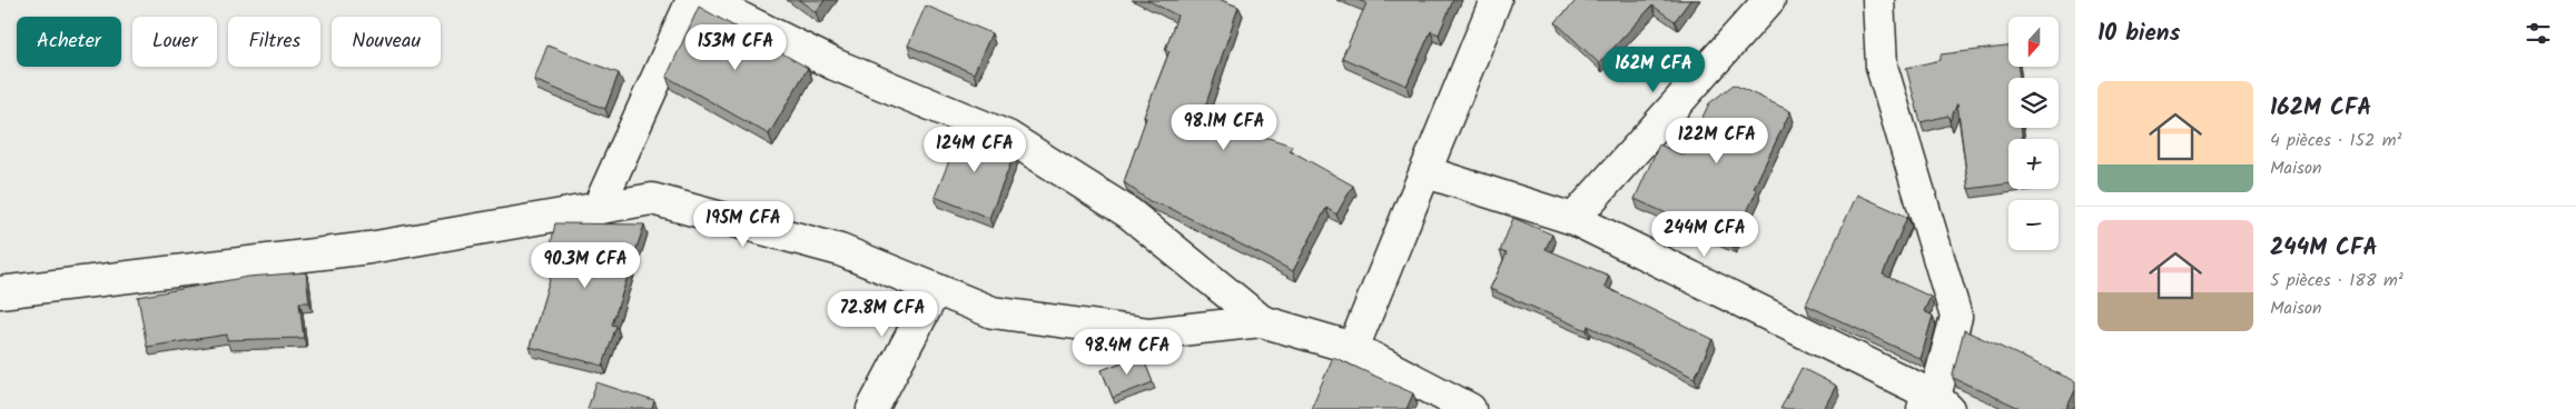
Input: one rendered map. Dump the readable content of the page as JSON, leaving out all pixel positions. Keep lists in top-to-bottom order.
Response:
{
  "north": "bottom",
  "page": {
    "heading": "10 biens",
    "map_buttons": ["+", "−"],
    "chip": [
      "Acheter",
      "Louer",
      "Filtres",
      "Nouveau"
    ],
    "price": [
      "153M CFA",
      "162M CFA",
      "98.1M CFA",
      "122M CFA",
      "124M CFA",
      "195M CFA",
      "244M CFA",
      "90.3M CFA",
      "72.8M CFA",
      "98.4M CFA"
    ],
    "list": [
      {
        "name": "162M CFA",
        "note": "4 pièces · 152 m² · Maison"
      },
      {
        "name": "244M CFA",
        "note": "5 pièces · 188 m² · Maison"
      }
    ]
  }
}
